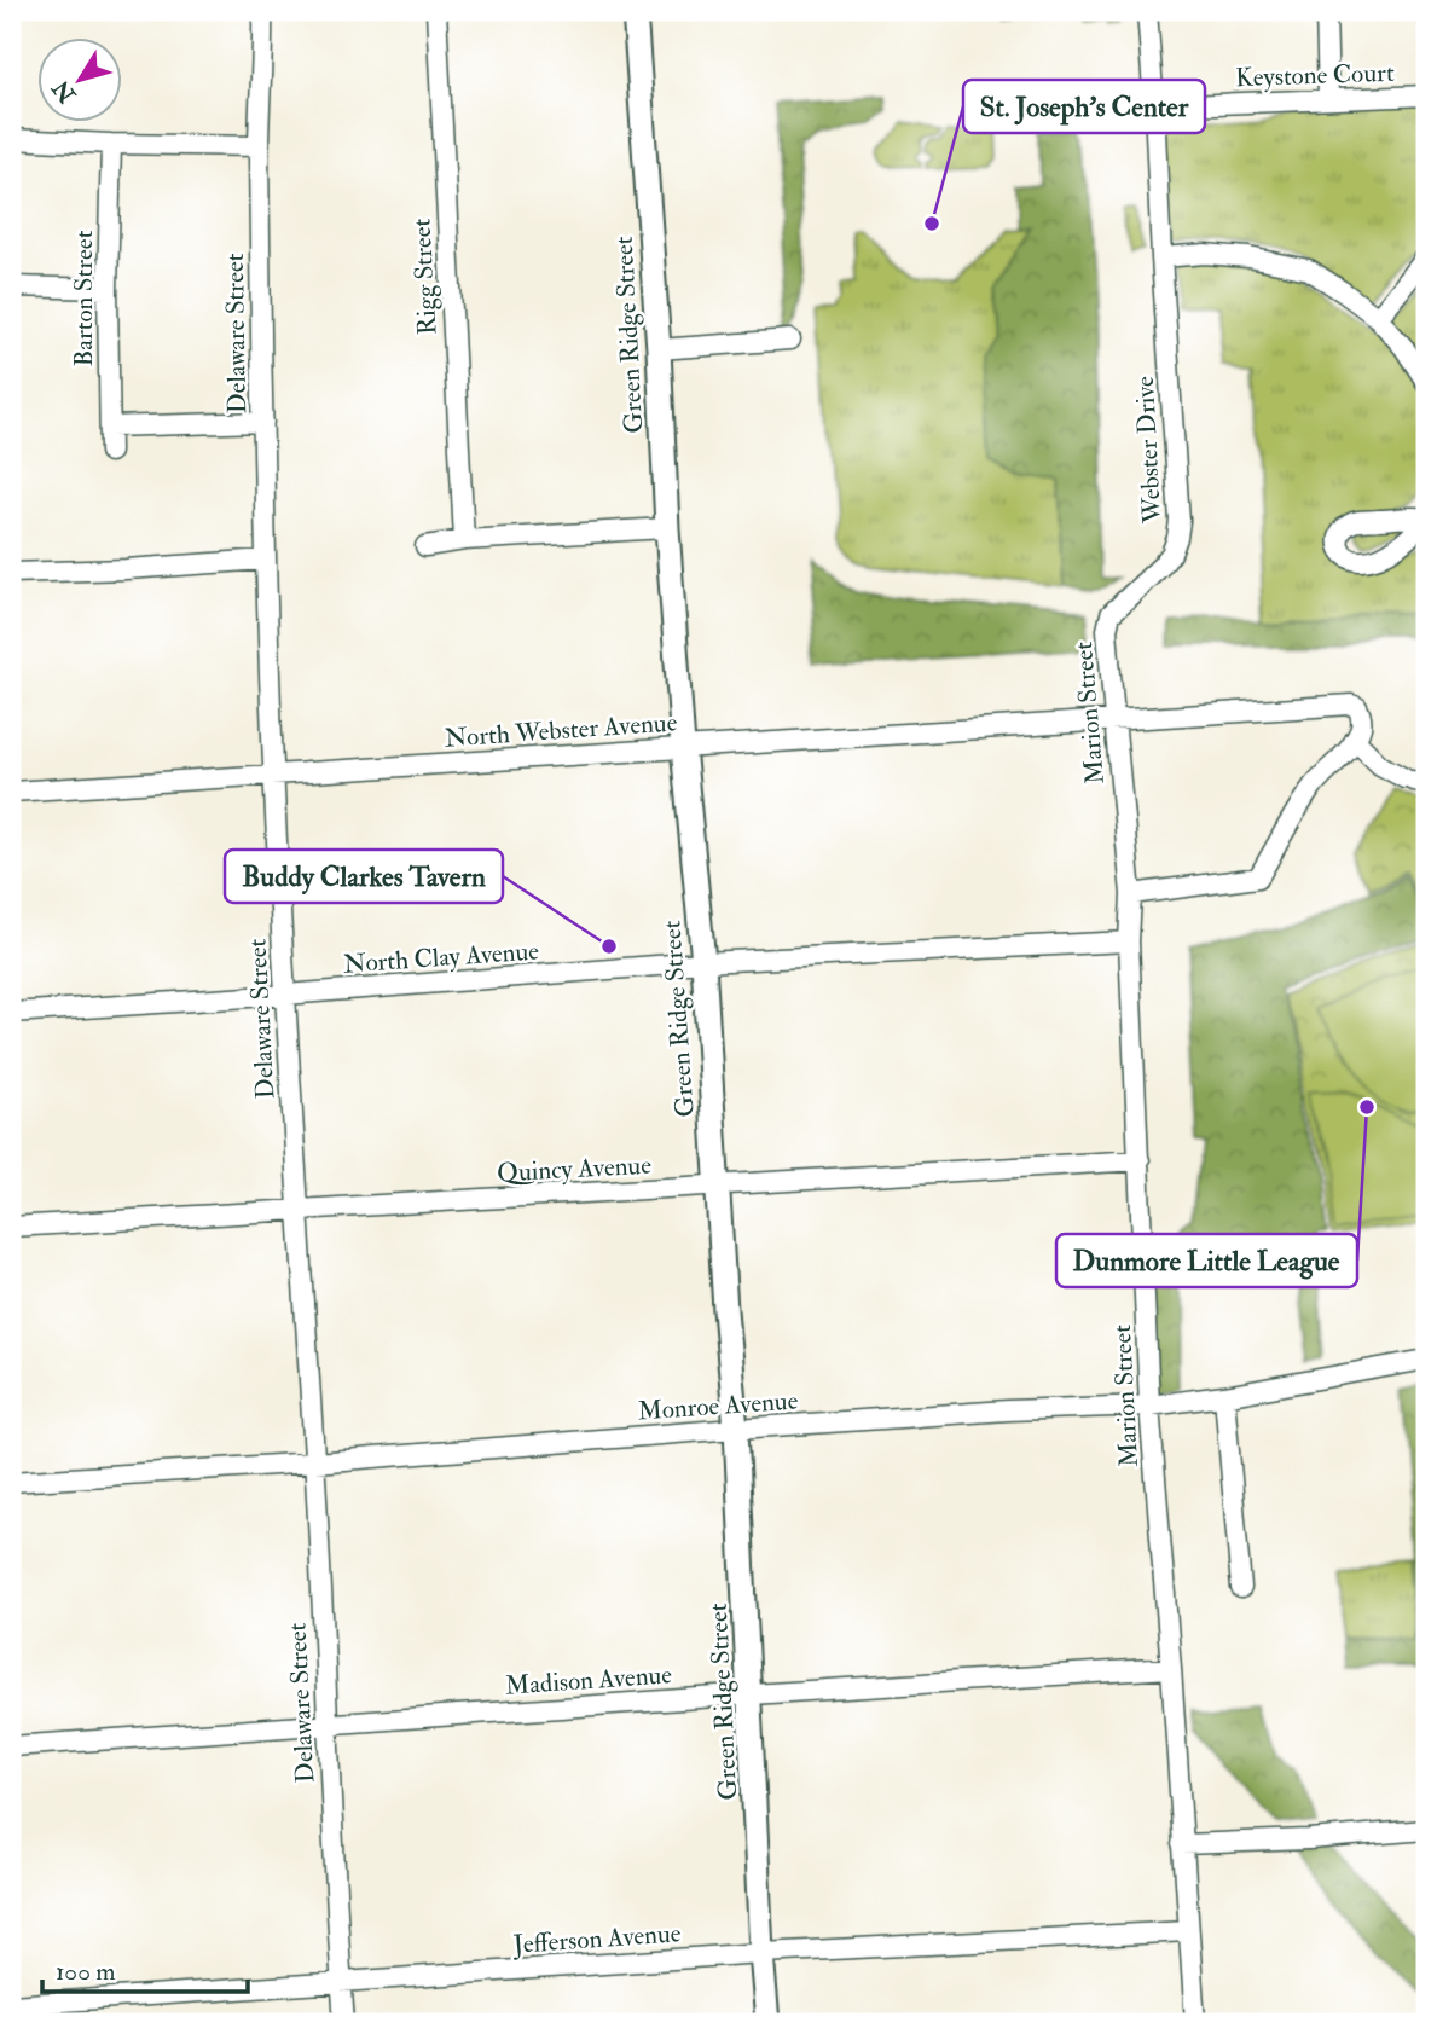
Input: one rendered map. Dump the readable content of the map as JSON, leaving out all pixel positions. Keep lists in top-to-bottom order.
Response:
{
  "streets": {
    "main road": ["Green Ridge Street"],
    "street": [
      "Keystone Court",
      "Rigg Street",
      "Barton Street",
      "Delaware Street",
      "Webster Drive",
      "Marion Street",
      "North Webster Avenue",
      "North Clay Avenue",
      "Quincy Avenue",
      "Monroe Avenue",
      "Madison Avenue",
      "Jefferson Avenue"
    ]
  },
  "crossings": [
    ["Keystone Court", "Webster Drive"],
    ["Delaware Street", "North Webster Avenue"],
    ["Delaware Street", "North Clay Avenue"],
    ["Delaware Street", "Quincy Avenue"],
    ["Delaware Street", "Monroe Avenue"],
    ["Delaware Street", "Madison Avenue"],
    ["Delaware Street", "Jefferson Avenue"],
    ["Green Ridge Street", "North Webster Avenue"],
    ["Green Ridge Street", "North Clay Avenue"],
    ["Green Ridge Street", "Quincy Avenue"],
    ["Green Ridge Street", "Monroe Avenue"],
    ["Green Ridge Street", "Madison Avenue"],
    ["Green Ridge Street", "Jefferson Avenue"],
    ["Webster Drive", "Marion Street"],
    ["Marion Street", "North Webster Avenue"],
    ["Marion Street", "North Clay Avenue"],
    ["Marion Street", "Quincy Avenue"],
    ["Marion Street", "Monroe Avenue"],
    ["Marion Street", "Madison Avenue"],
    ["Marion Street", "Jefferson Avenue"]
  ],
  "places": ["St. Joseph's Center", "Buddy Clarkes Tavern", "Dunmore Little League"],
  "scale_bar": "100 m",
  "north": "bottom left"
}
